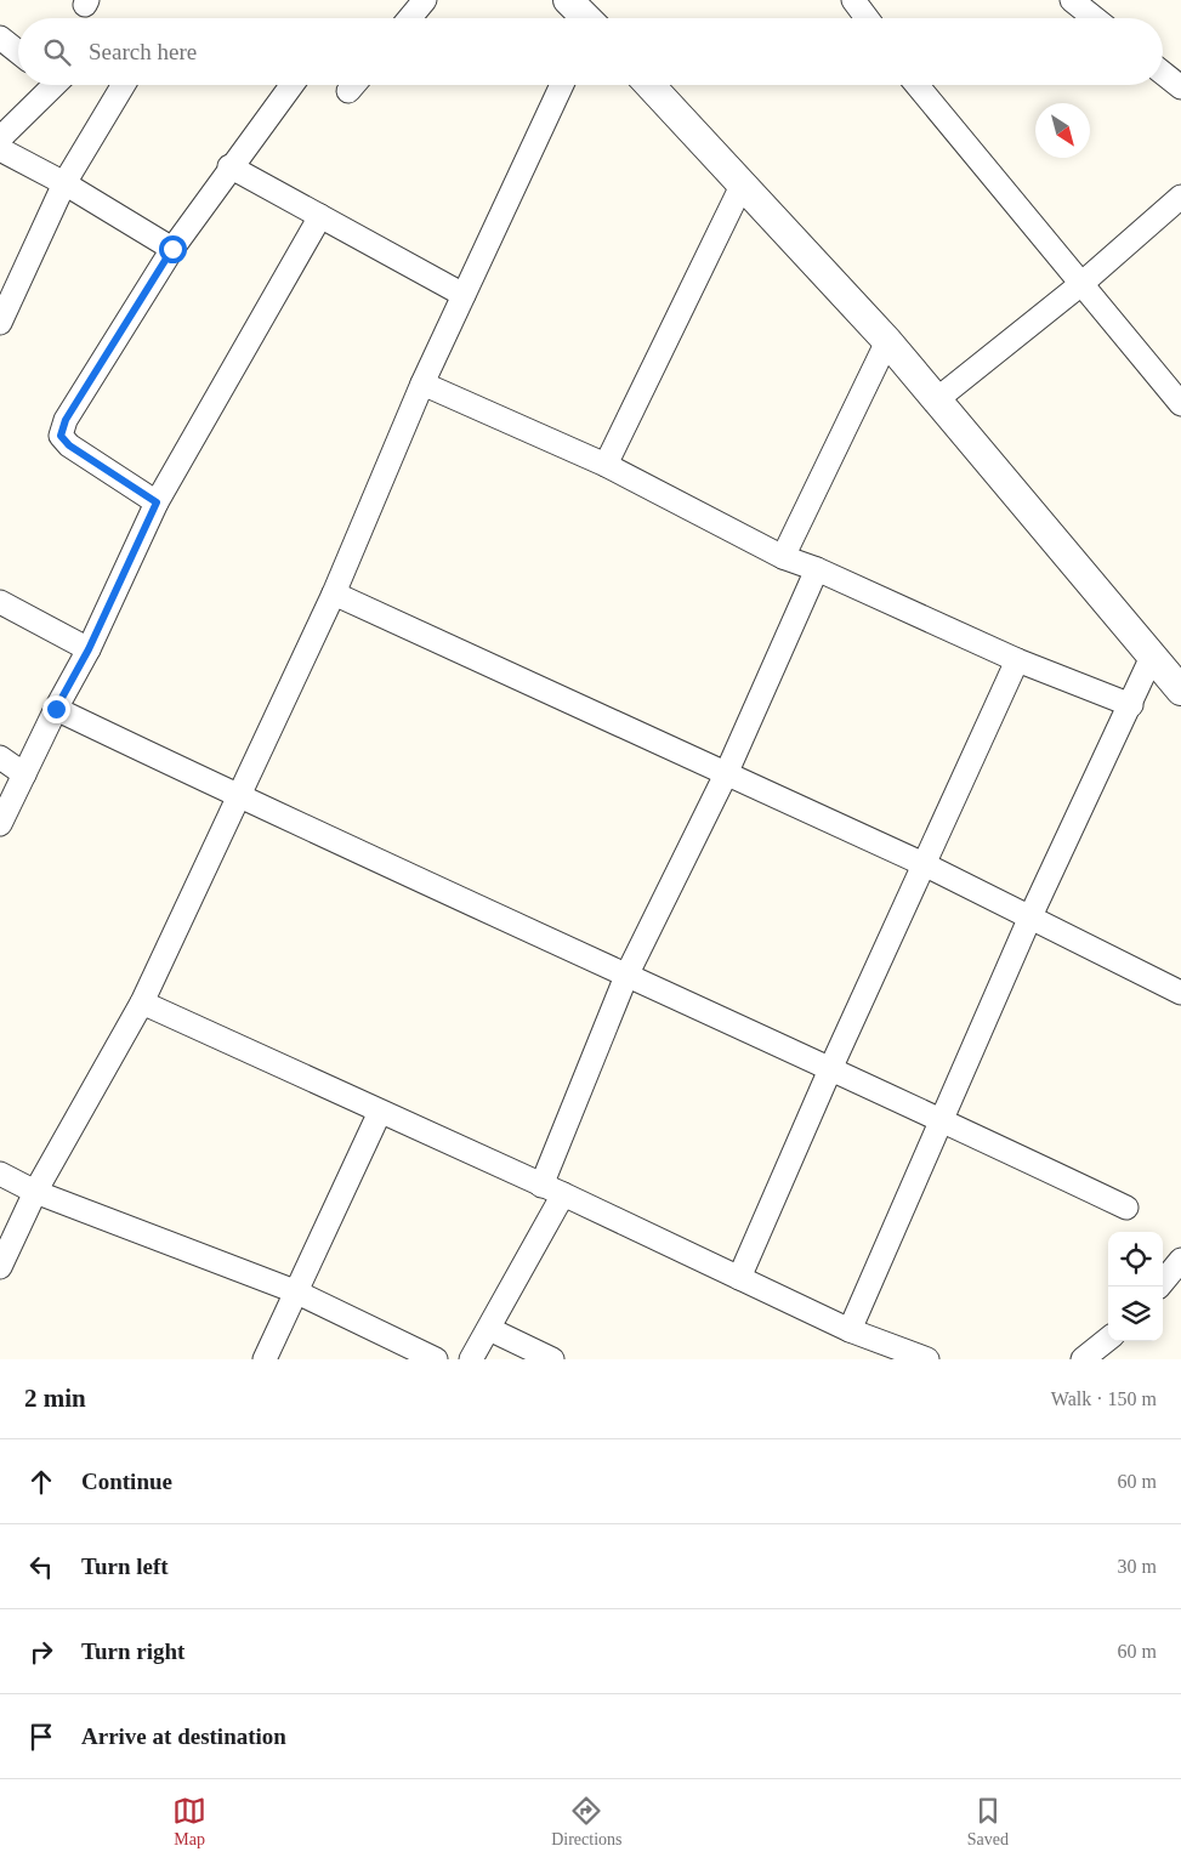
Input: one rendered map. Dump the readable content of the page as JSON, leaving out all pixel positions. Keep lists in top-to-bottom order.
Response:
{
  "north": "bottom right",
  "page": {
    "search": "Search here",
    "heading": ["2 min", "Walk · 150 m"],
    "list": [
      ["Continue", "60 m"],
      ["Turn left", "30 m"],
      ["Turn right", "60 m"],
      "Arrive at destination"
    ],
    "nav": ["Map", "Directions", "Saved"]
  }
}
